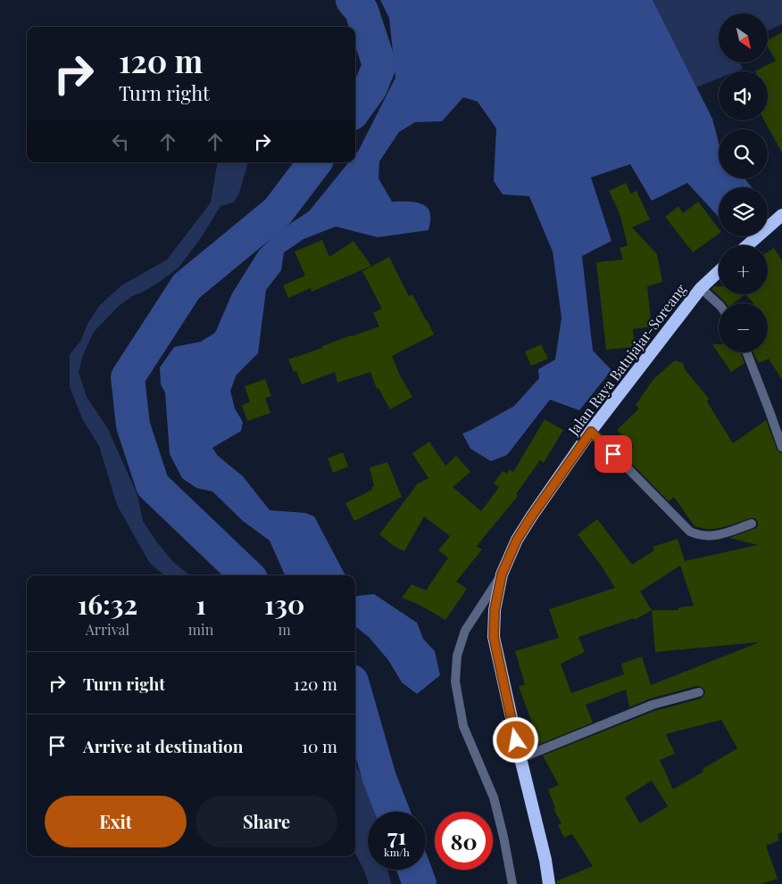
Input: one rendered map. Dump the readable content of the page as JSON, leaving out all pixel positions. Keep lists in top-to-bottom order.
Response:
{
  "streets": {
    "highway": ["Jalan Raya Batujajar-Soreang"]
  },
  "north": "bottom right",
  "page": {
    "map_buttons": ["+", "−"],
    "turn": ["120 m", "Turn right"],
    "eta": [
      "16:32",
      "Arrival",
      "1",
      "min",
      "130",
      "m"
    ],
    "list": [
      {
        "name": "Turn right",
        "value": "120 m"
      },
      {
        "name": "Arrive at destination",
        "value": "10 m"
      }
    ],
    "buttons": ["Exit", "Share"],
    "speed": "71 km/h",
    "limit": "80"
  }
}
